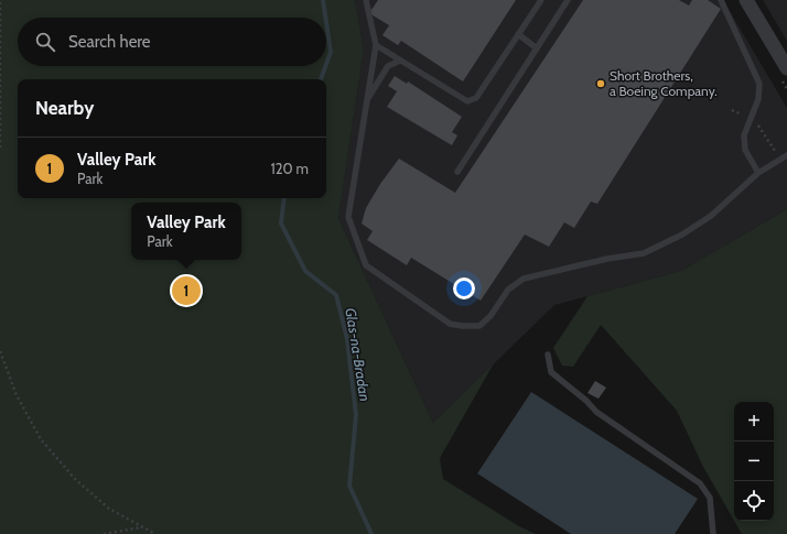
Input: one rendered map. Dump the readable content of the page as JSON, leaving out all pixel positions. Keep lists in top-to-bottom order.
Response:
{
  "water": ["Glas-na-Bradan"],
  "places": ["Short Brothers, a Boeing Company."],
  "page": {
    "search": "Search here",
    "heading": "Nearby",
    "list": [
      {
        "mark": "1",
        "name": "Valley Park",
        "note": "Park",
        "value": "120 m"
      }
    ],
    "popup": ["Valley Park", "Park"],
    "pins": "1",
    "map_buttons": ["+", "−"]
  }
}
